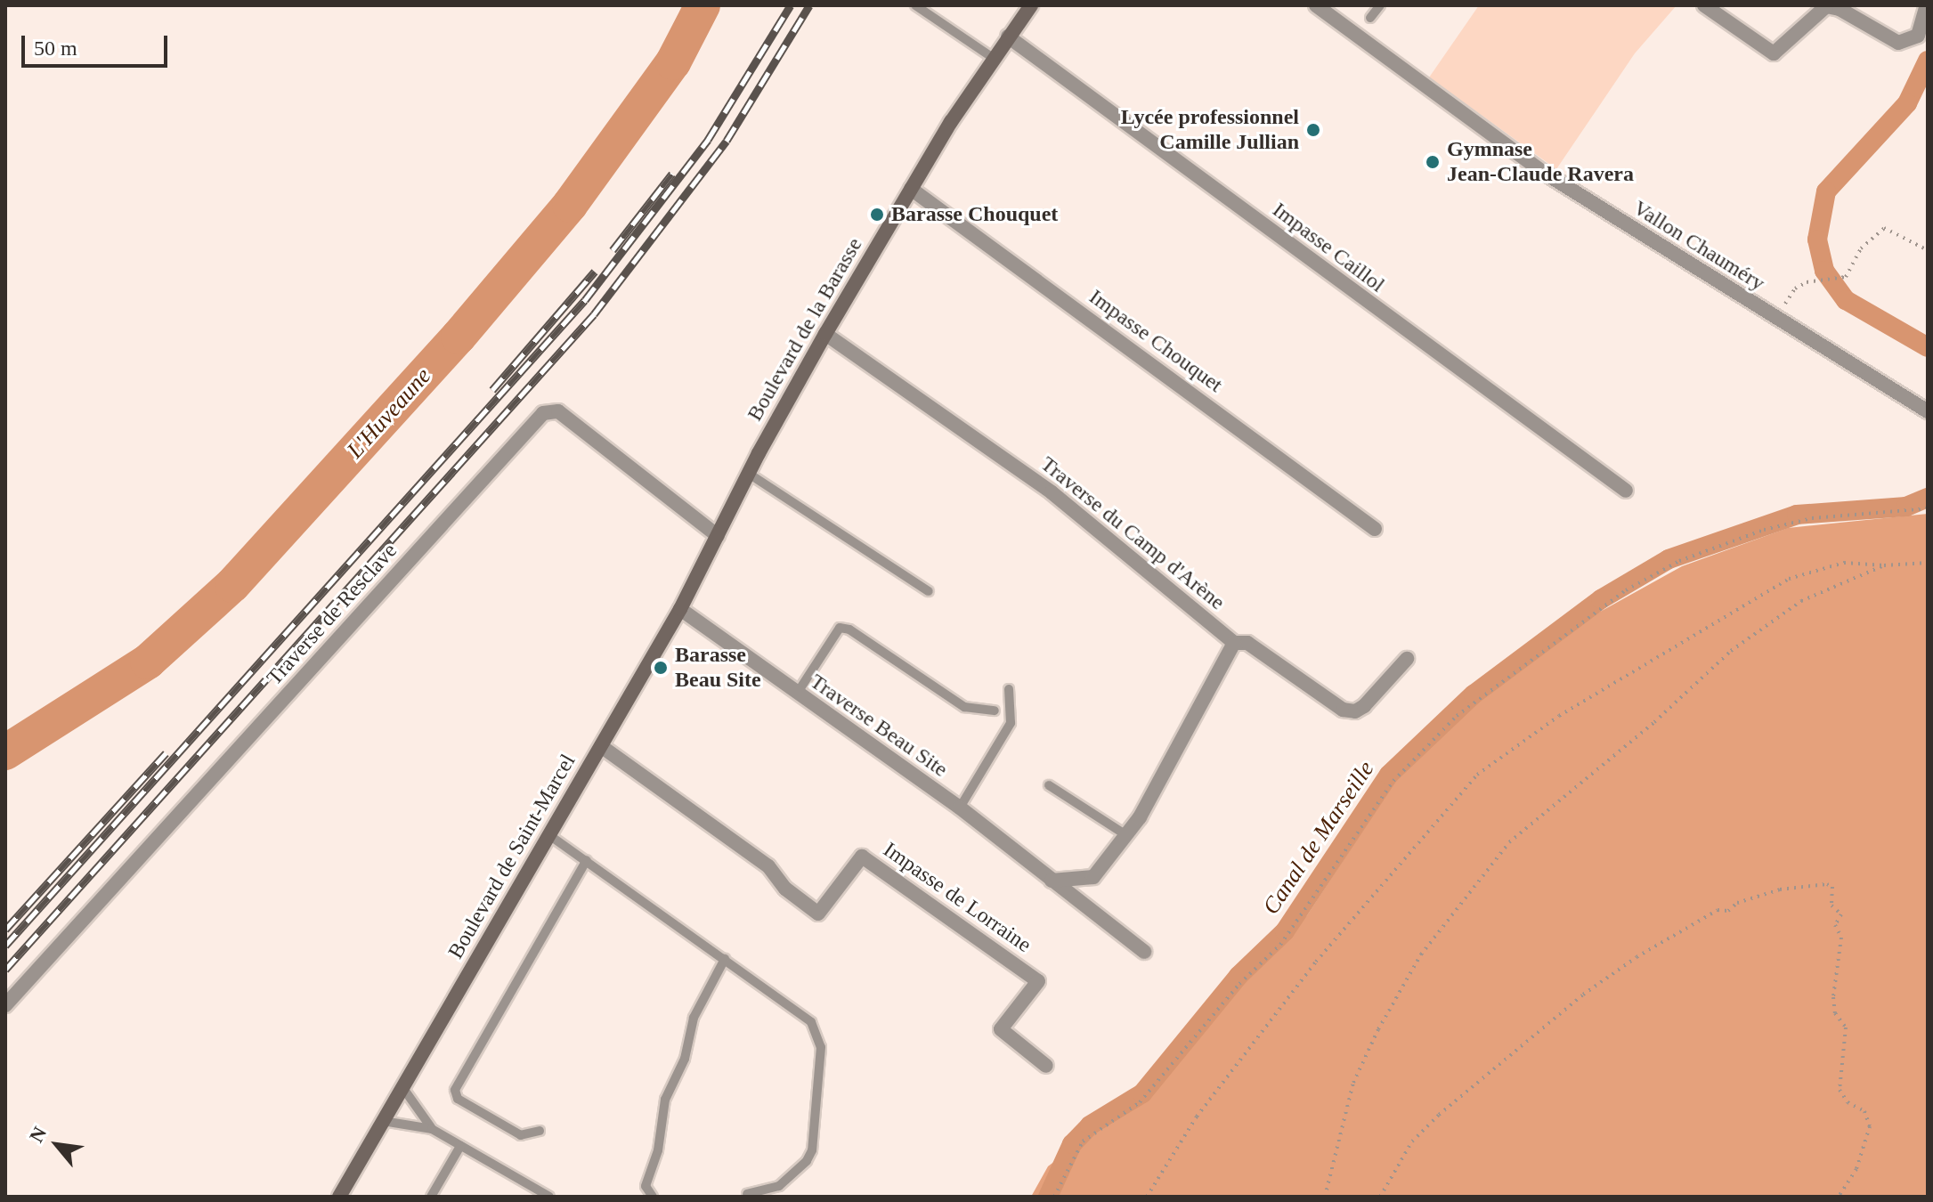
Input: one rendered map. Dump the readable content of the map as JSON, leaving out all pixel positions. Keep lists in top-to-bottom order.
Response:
{
  "streets": {
    "street": [
      "Vallon Chauméry",
      "Impasse Caillol",
      "Boulevard de la Barasse",
      "Impasse Chouquet",
      "Traverse du Camp d'Arène",
      "Traverse de Resclave",
      "Traverse Beau Site",
      "Boulevard de Saint-Marcel",
      "Impasse de Lorraine"
    ]
  },
  "crossings": [
    ["Impasse Caillol", "Boulevard de la Barasse"],
    ["Boulevard de la Barasse", "Impasse Chouquet"],
    ["Boulevard de la Barasse", "Traverse du Camp d'Arène"],
    ["Boulevard de la Barasse", "Traverse de Resclave"],
    ["Boulevard de la Barasse", "Boulevard de Saint-Marcel"],
    ["Traverse de Resclave", "Boulevard de Saint-Marcel"],
    ["Traverse Beau Site", "Boulevard de Saint-Marcel"],
    ["Boulevard de Saint-Marcel", "Impasse de Lorraine"]
  ],
  "water": ["L'Huveaune", "Canal de Marseille"],
  "places": [
    "Lycée professionnel Camille Jullian",
    "Gymnase Jean-Claude Ravera",
    "Barasse Chouquet",
    "Barasse Beau Site"
  ],
  "scale_bar": "50 m",
  "north": "top left"
}
